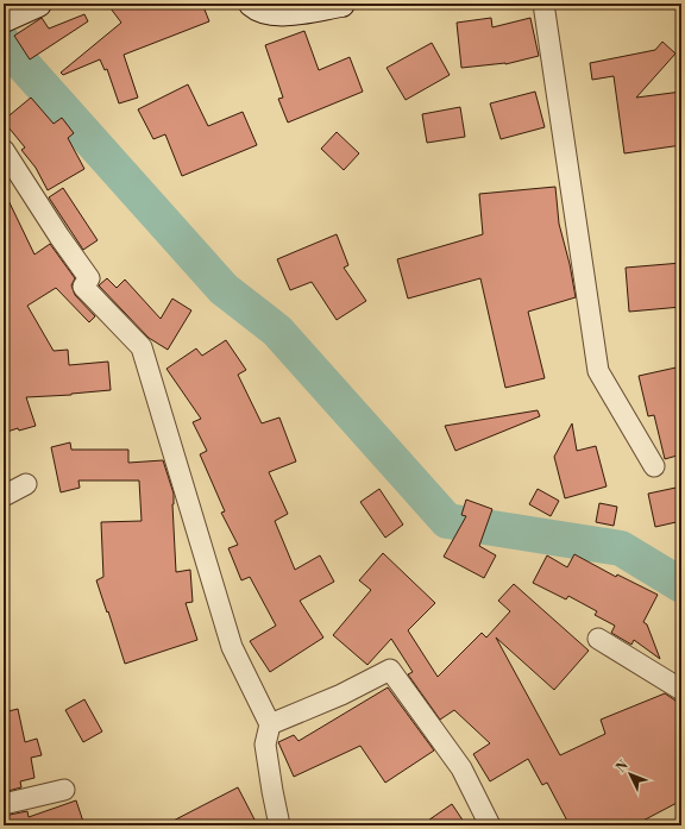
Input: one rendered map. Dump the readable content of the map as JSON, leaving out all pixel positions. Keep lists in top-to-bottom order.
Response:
{
  "north": "top left"
}
